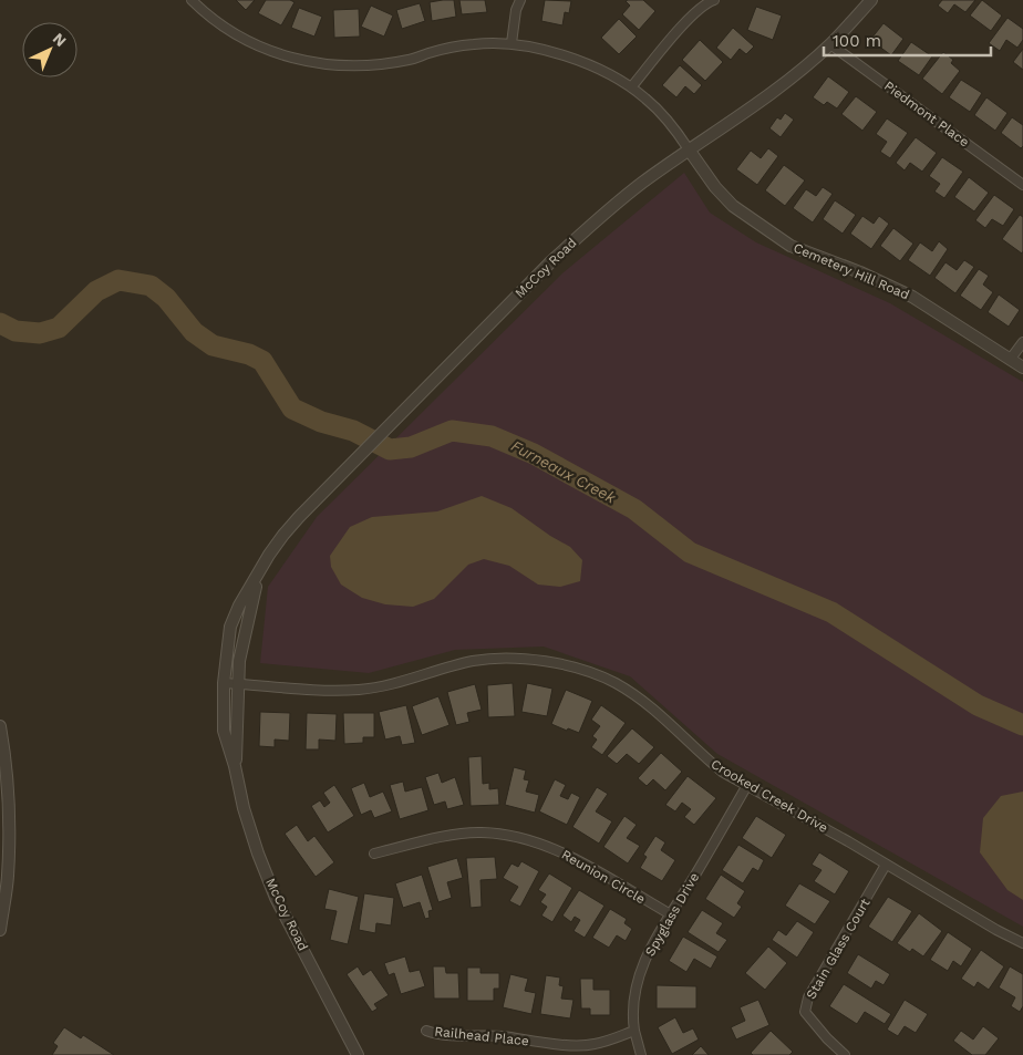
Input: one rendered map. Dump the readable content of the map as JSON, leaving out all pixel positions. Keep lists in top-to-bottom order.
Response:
{
  "streets": {
    "street": [
      "Piedmont Place",
      "McCoy Road",
      "Cemetery Hill Road",
      "Crooked Creek Drive",
      "Reunion Circle",
      "Spyglass Drive",
      "Stain Glass Court",
      "Railhead Place"
    ]
  },
  "crossings": [
    ["Piedmont Place", "McCoy Road"],
    ["McCoy Road", "Cemetery Hill Road"],
    ["McCoy Road", "Crooked Creek Drive"],
    ["Crooked Creek Drive", "Spyglass Drive"],
    ["Crooked Creek Drive", "Stain Glass Court"],
    ["Reunion Circle", "Spyglass Drive"],
    ["Spyglass Drive", "Railhead Place"]
  ],
  "water": ["Furneaux Creek"],
  "scale_bar": "100 m",
  "north": "top right"
}
